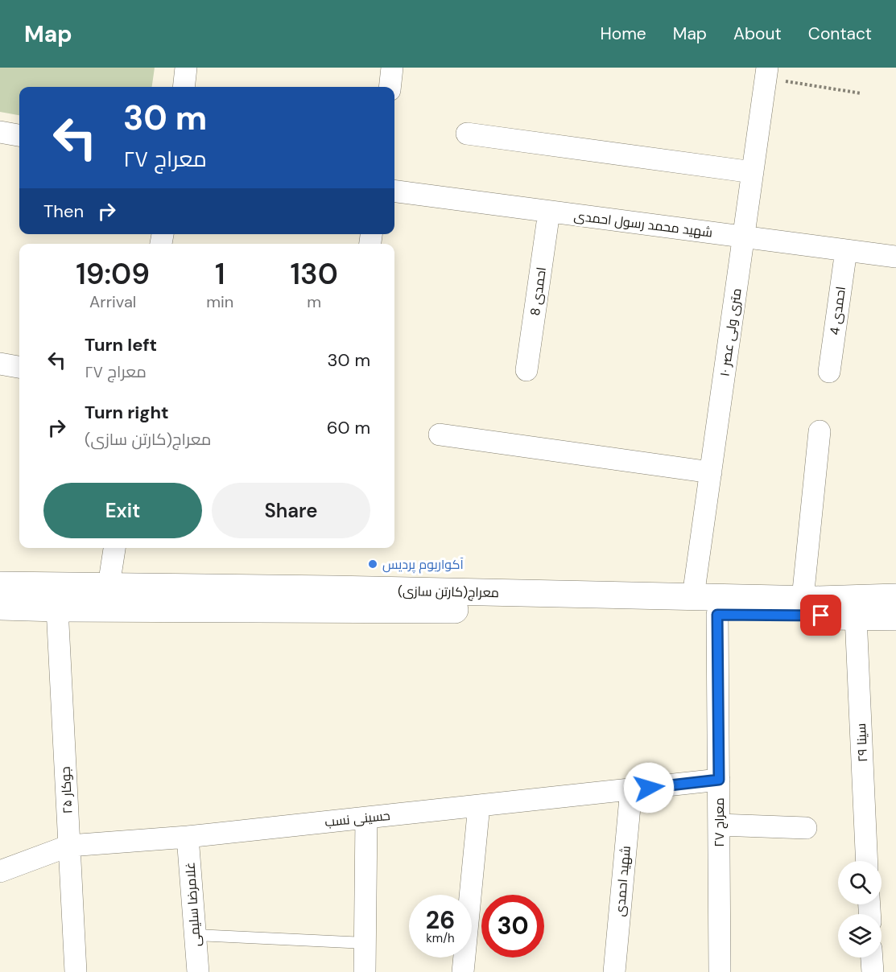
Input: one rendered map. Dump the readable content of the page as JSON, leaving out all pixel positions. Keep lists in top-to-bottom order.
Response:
{
  "streets": {
    "street": [
      "شهید محمد رسول احمدی",
      "احمدی 8",
      "احمدی 4",
      "۱۰ متری ولی عصر",
      "معراج(کارتن سازی)",
      "۲۹ سینا",
      "جوکار ۲۵",
      "حسینی نسب",
      "معراج ۲۷",
      "شهید احمدی",
      "غلامرضا سلیمی"
    ]
  },
  "crossings": [
    ["شهید محمد رسول احمدی", "احمدی 8"],
    ["شهید محمد رسول احمدی", "احمدی 4"],
    ["شهید محمد رسول احمدی", "۱۰ متری ولی عصر"],
    ["۱۰ متری ولی عصر", "معراج(کارتن سازی)"],
    ["معراج(کارتن سازی)", "۲۹ سینا"],
    ["معراج(کارتن سازی)", "جوکار ۲۵"],
    ["معراج(کارتن سازی)", "معراج ۲۷"],
    ["جوکار ۲۵", "حسینی نسب"],
    ["حسینی نسب", "معراج ۲۷"],
    ["حسینی نسب", "شهید احمدی"],
    ["حسینی نسب", "غلامرضا سلیمی"]
  ],
  "places": ["آکواریوم پردیس"],
  "page": {
    "header": "Map",
    "nav": [
      "Home",
      "Map",
      "About",
      "Contact"
    ],
    "turn": ["30 m", "معراج ۲۷"],
    "then": "Then",
    "eta": [
      "19:09",
      "Arrival",
      "1",
      "min",
      "130",
      "m"
    ],
    "list": [
      {
        "name": "Turn left",
        "note": "معراج ۲۷",
        "value": "30 m"
      },
      {
        "name": "Turn right",
        "note": "معراج(کارتن سازی)",
        "value": "60 m"
      }
    ],
    "buttons": ["Exit", "Share"],
    "speed": "26 km/h",
    "limit": "30"
  }
}
